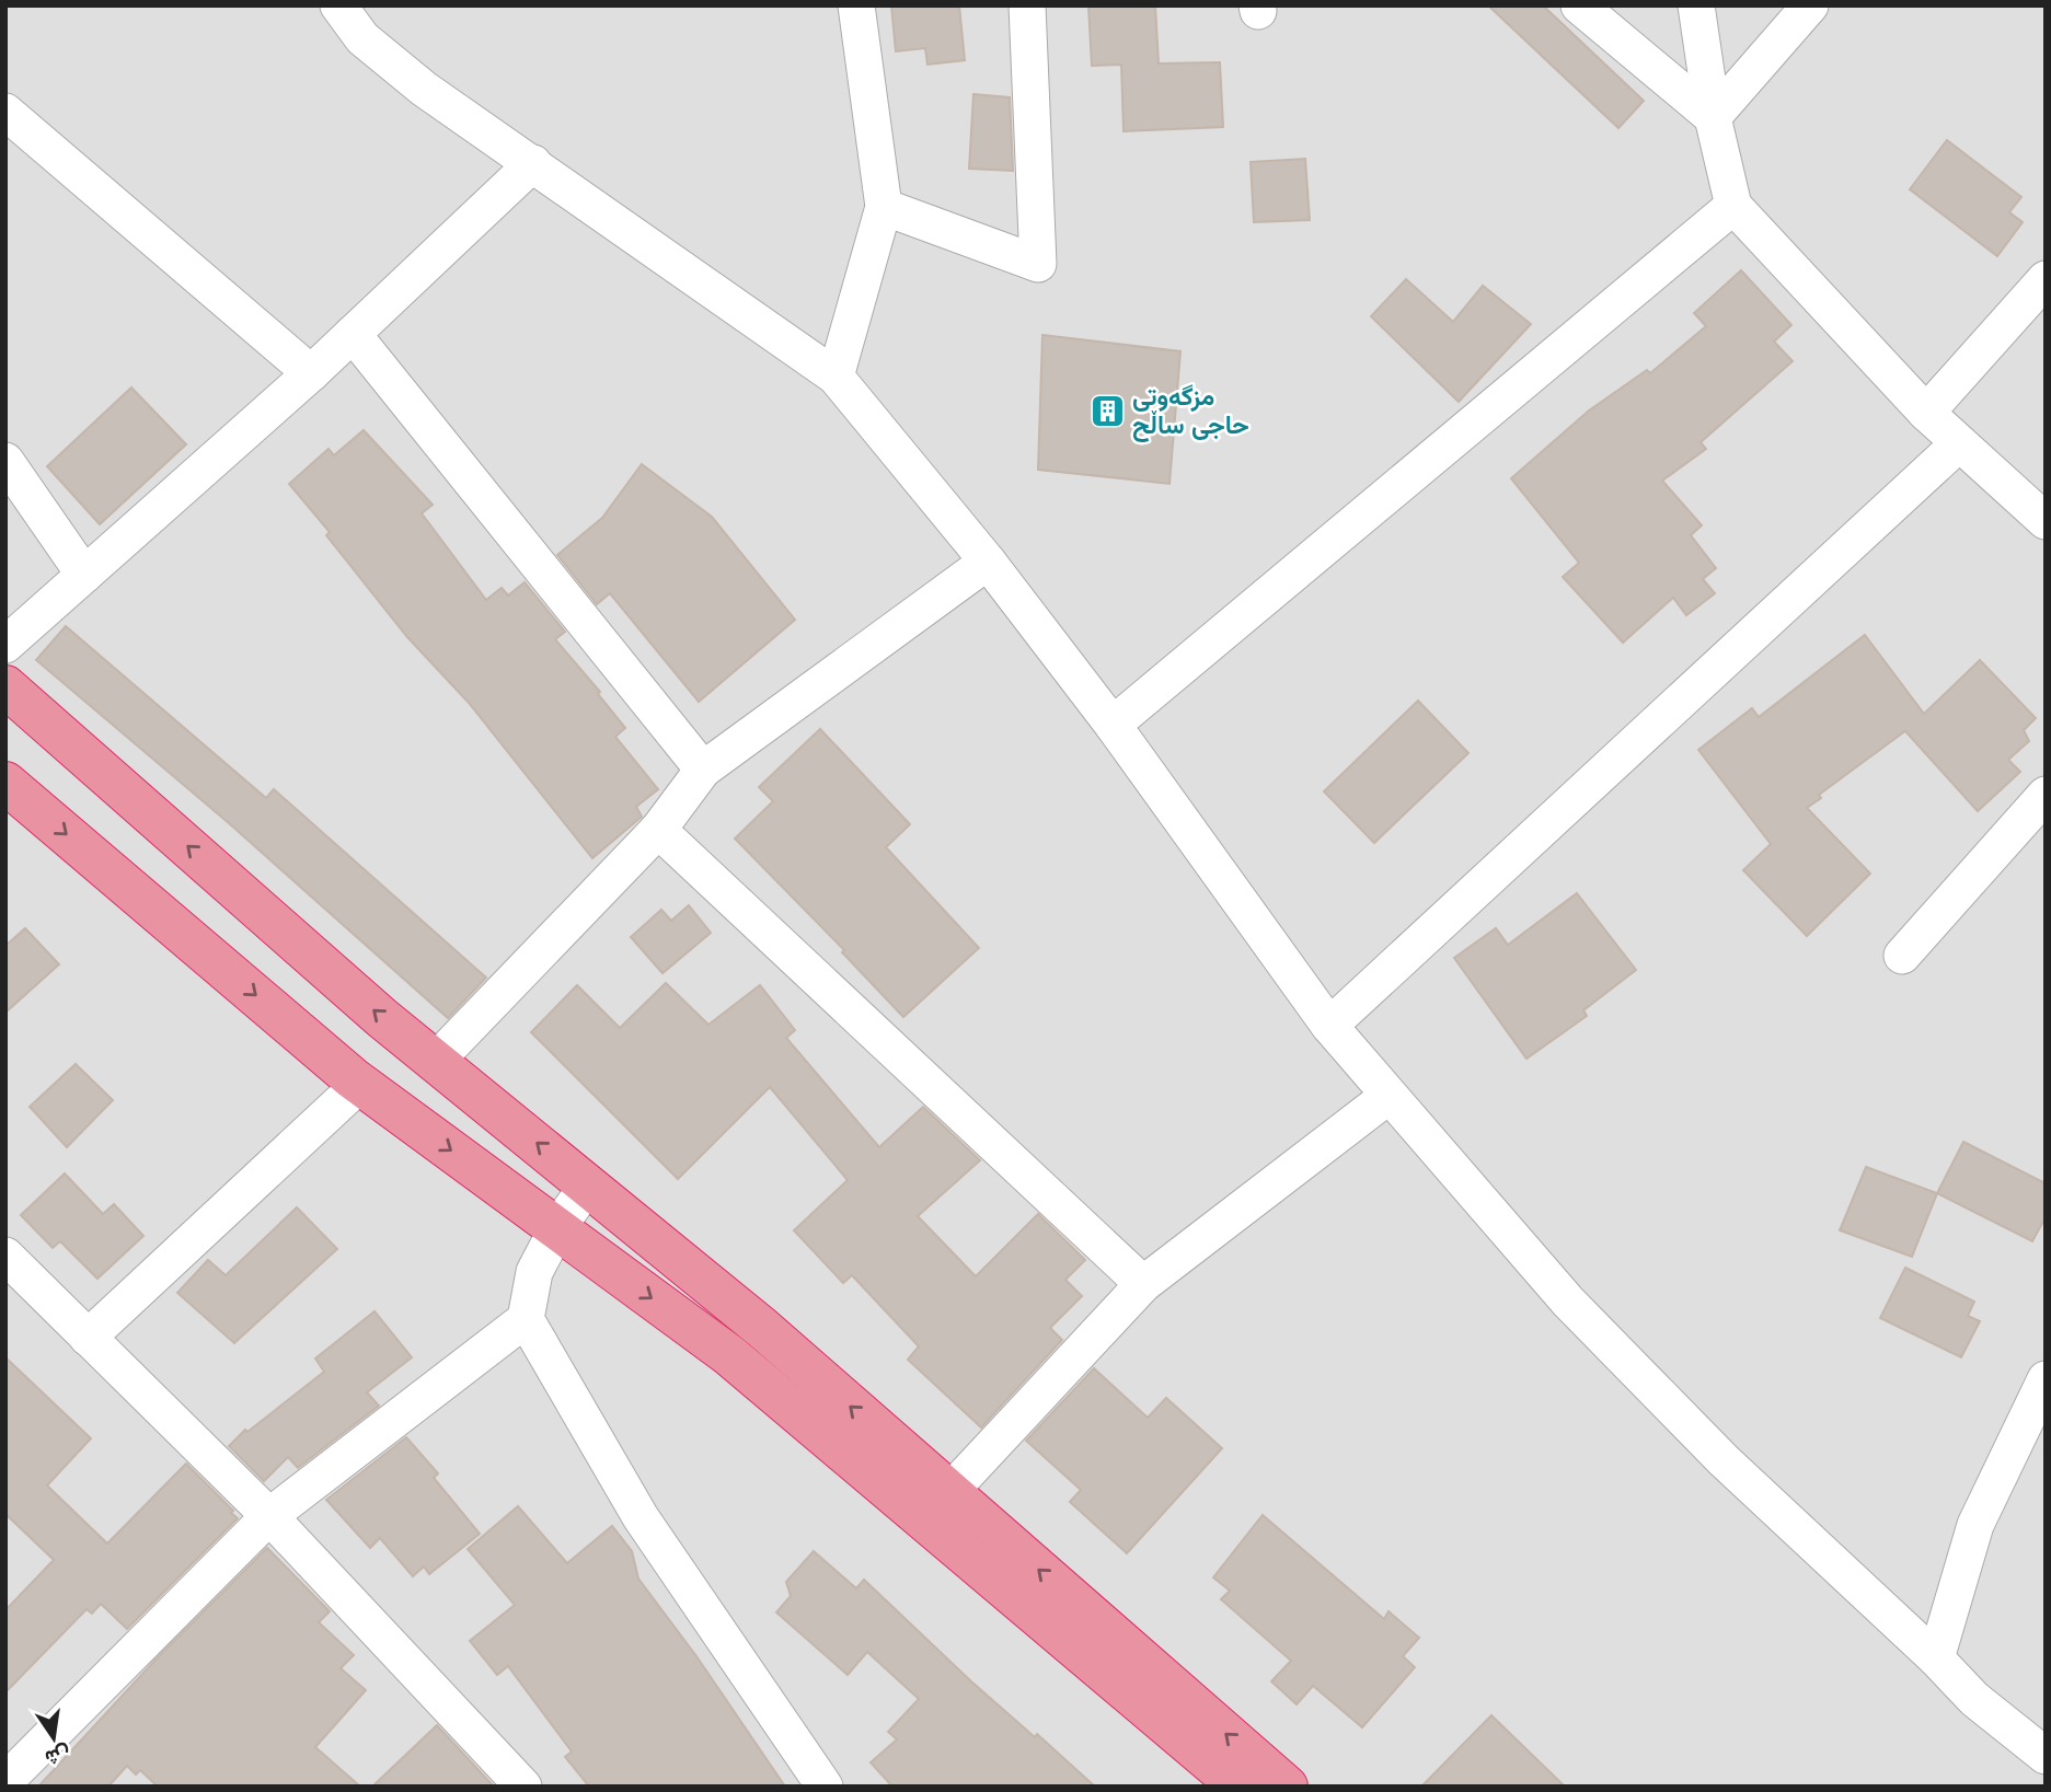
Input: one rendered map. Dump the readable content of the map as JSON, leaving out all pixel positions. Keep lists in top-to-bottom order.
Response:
{
  "places": {
    "building": ["مزگەوتی حاجی ساڵح"]
  },
  "north": "bottom"
}
